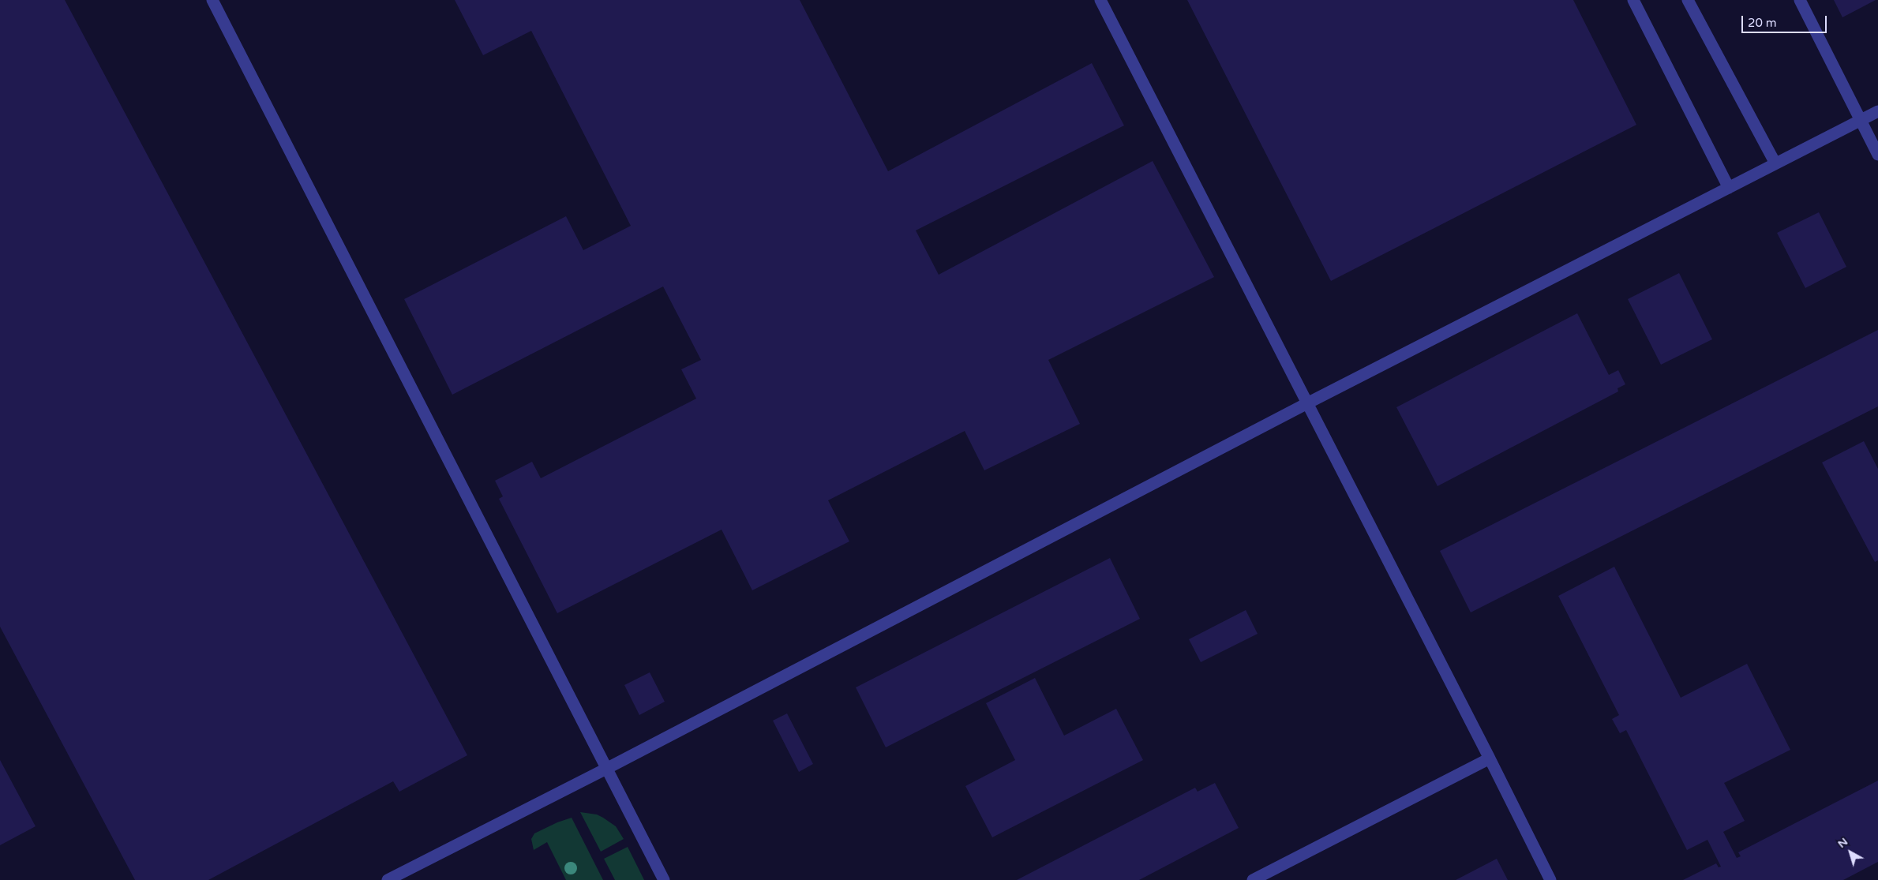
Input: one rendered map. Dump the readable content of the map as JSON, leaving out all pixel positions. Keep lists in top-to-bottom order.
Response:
{
  "scale_bar": "20 m",
  "north": "top left"
}
